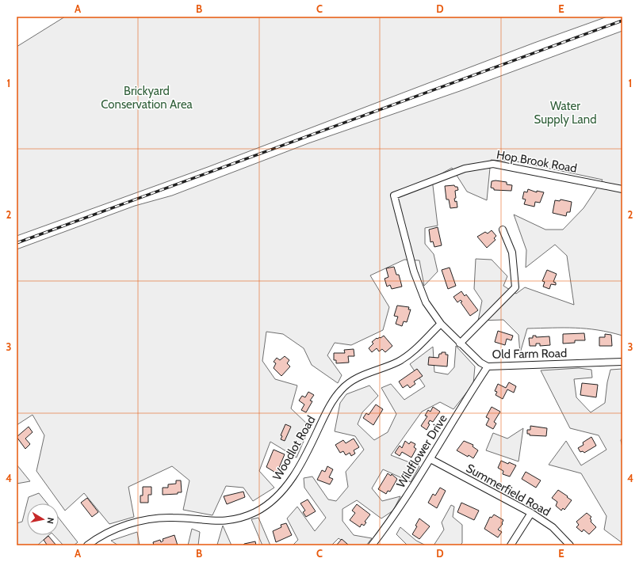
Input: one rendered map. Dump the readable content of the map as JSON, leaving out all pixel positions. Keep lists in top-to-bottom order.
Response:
{
  "streets": {
    "street": [
      "Hop Brook Road",
      "Old Farm Road",
      "Woodlot Road",
      "Wildflower Drive",
      "Summerfield Road"
    ]
  },
  "crossings": [
    ["Hop Brook Road", "Old Farm Road"],
    ["Old Farm Road", "Woodlot Road"],
    ["Old Farm Road", "Wildflower Drive"],
    ["Wildflower Drive", "Summerfield Road"]
  ],
  "parks": ["Brickyard Conservation Area", "Water Supply Land"],
  "north": "right",
  "grid": {
    "columns": [
      "A",
      "B",
      "C",
      "D",
      "E"
    ],
    "rows": [
      "1",
      "2",
      "3",
      "4"
    ]
  }
}
